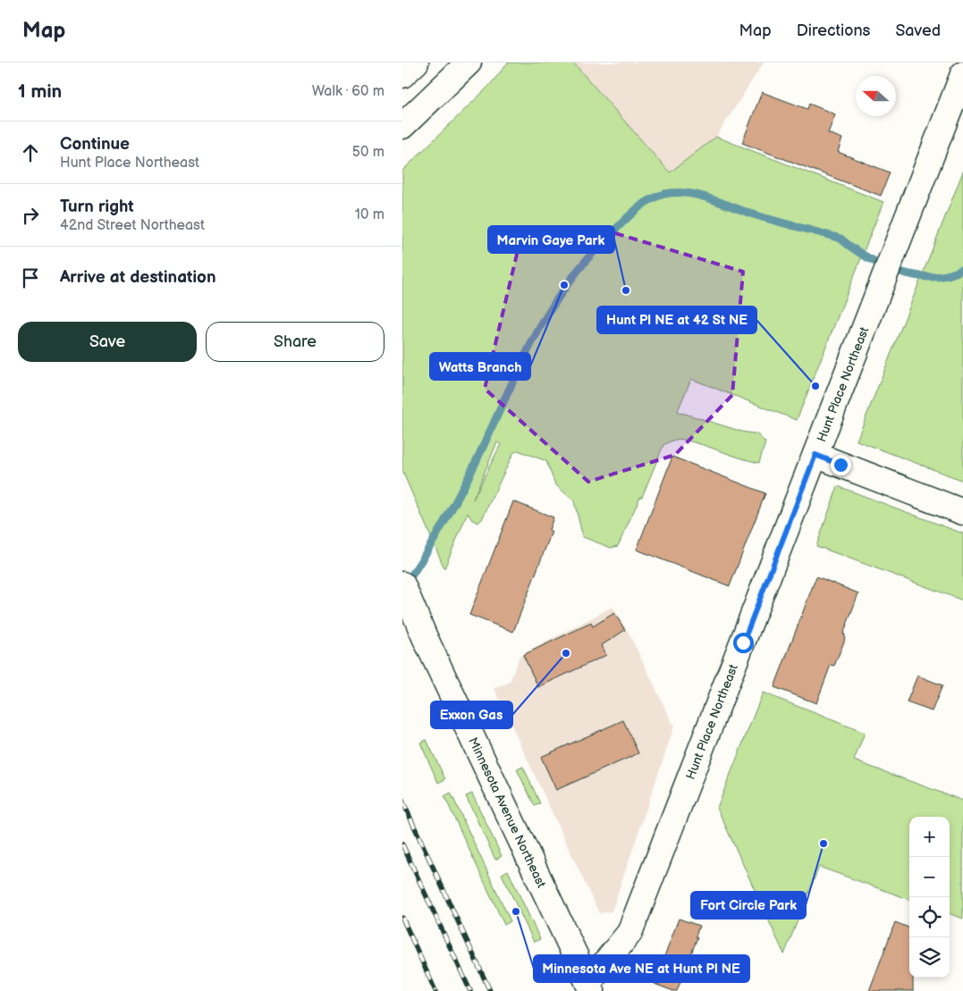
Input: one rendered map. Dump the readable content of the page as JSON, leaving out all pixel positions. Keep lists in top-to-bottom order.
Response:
{
  "streets": {
    "street": ["Hunt Place Northeast", "Minnesota Avenue Northeast"]
  },
  "crossings": [
    ["Hunt Place Northeast", "Minnesota Avenue Northeast"]
  ],
  "places": [
    "Watts Branch",
    "Marvin Gaye Park",
    "Hunt Pl NE at 42 St NE",
    "Exxon Gas",
    "Fort Circle Park",
    "Minnesota Ave NE at Hunt Pl NE"
  ],
  "north": "left",
  "page": {
    "header": "Map",
    "nav": ["Map", "Directions", "Saved"],
    "heading": ["1 min", "Walk · 60 m"],
    "list": [
      ["Continue", "Hunt Place Northeast", "50 m"],
      ["Turn right", "42nd Street Northeast", "10 m"],
      "Arrive at destination"
    ],
    "buttons": ["Save", "Share"],
    "map_buttons": ["+", "−"]
  }
}
